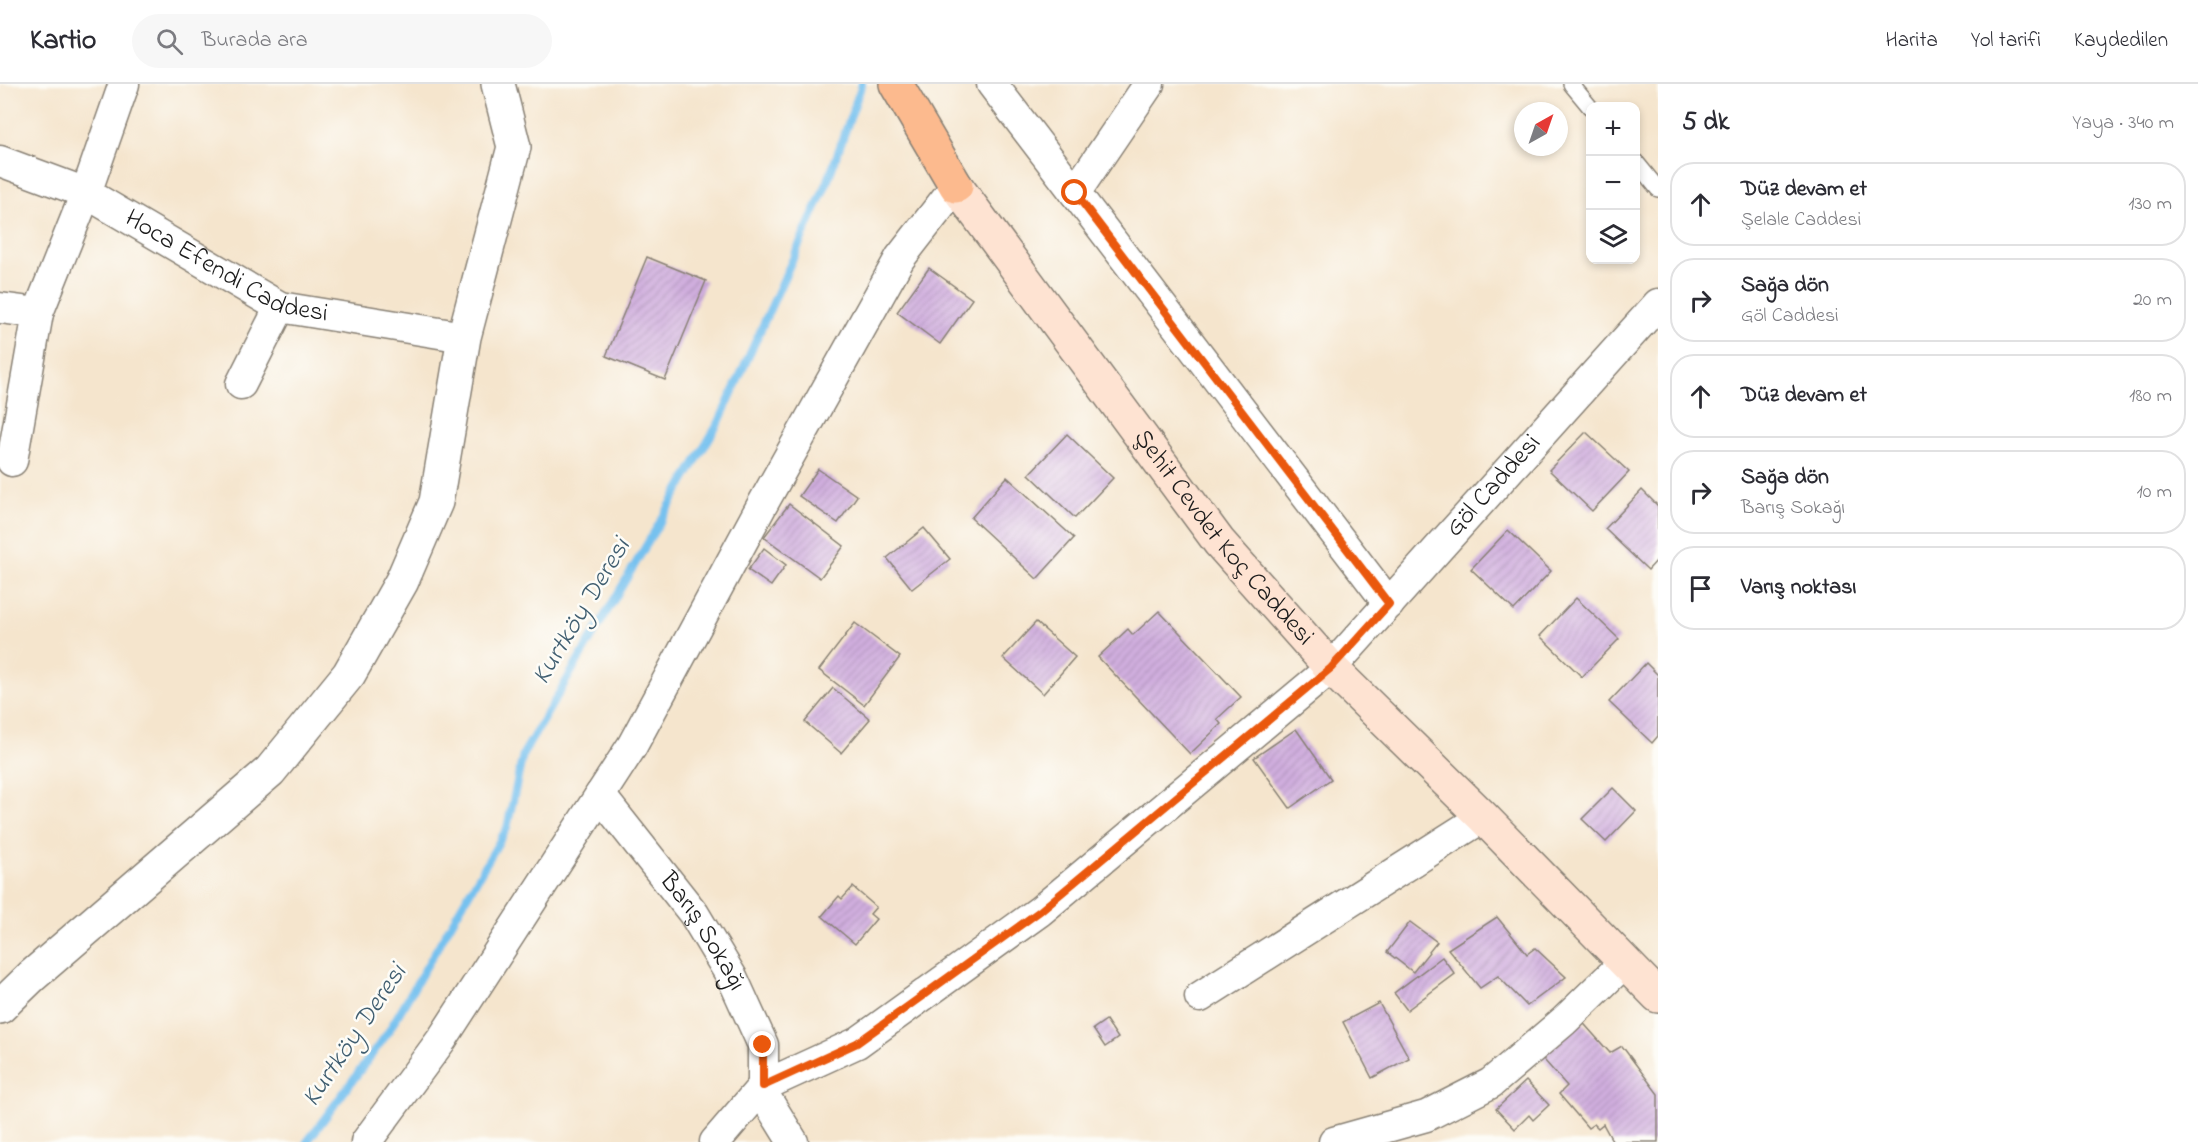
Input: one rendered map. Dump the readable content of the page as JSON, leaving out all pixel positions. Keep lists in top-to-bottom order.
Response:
{
  "streets": {
    "main road": ["Şehit Cevdet Koç Caddesi"],
    "street": ["Hoca Efendi Caddesi", "Göl Caddesi", "Barış Sokağı"]
  },
  "crossings": [
    ["Göl Caddesi", "Şehit Cevdet Koç Caddesi"],
    ["Göl Caddesi", "Barış Sokağı"]
  ],
  "water": ["Kurtköy Deresi"],
  "north": "top right",
  "page": {
    "header": "Kartio",
    "search": "Burada ara",
    "nav": ["Harita", "Yol tarifi", "Kaydedilen"],
    "heading": ["5 dk", "Yaya · 340 m"],
    "map_buttons": ["+", "−"],
    "list": [
      ["Düz devam et", "Şelale Caddesi", "130 m"],
      ["Sağa dön", "Göl Caddesi", "20 m"],
      ["Düz devam et", "180 m"],
      ["Sağa dön", "Barış Sokağı", "10 m"],
      "Varış noktası"
    ]
  }
}
